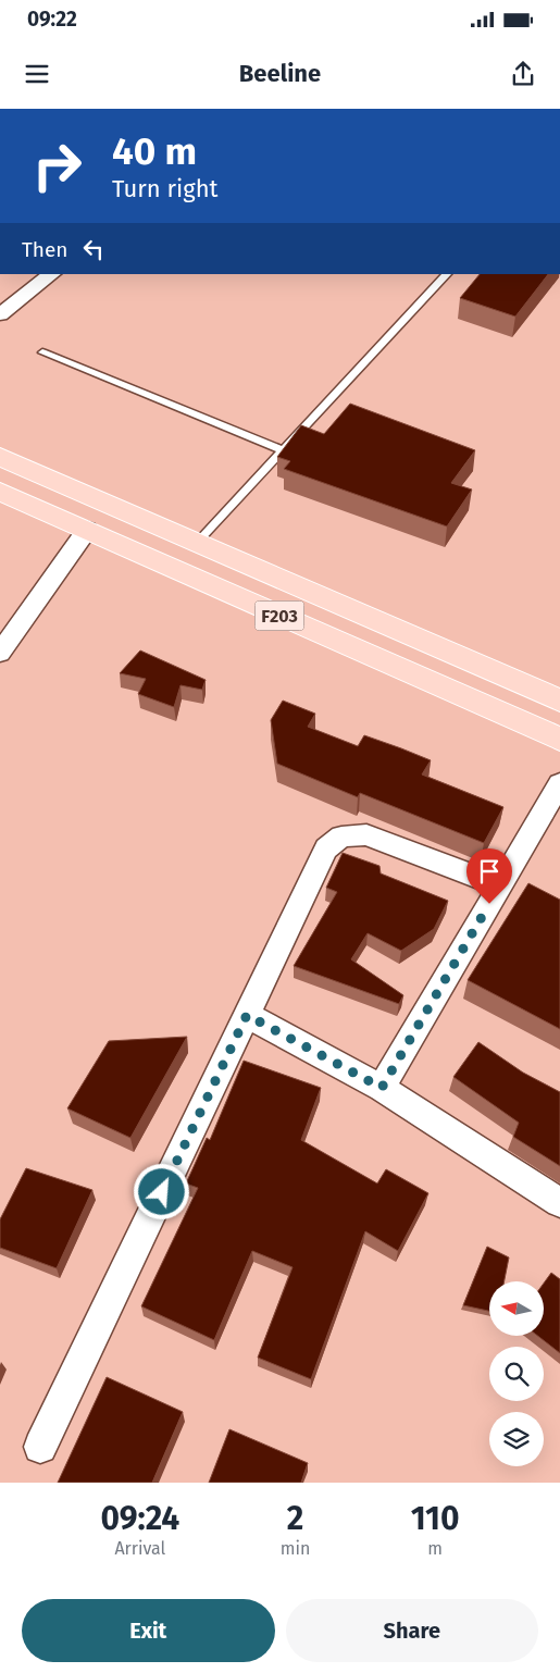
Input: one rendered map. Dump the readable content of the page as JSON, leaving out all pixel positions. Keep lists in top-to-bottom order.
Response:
{
  "streets": {
    "main road": ["F203"]
  },
  "north": "left",
  "page": {
    "status": "09:22",
    "header": "Beeline",
    "turn": ["40 m", "Turn right"],
    "then": "Then",
    "eta": [
      "09:24",
      "Arrival",
      "2",
      "min",
      "110",
      "m"
    ],
    "buttons": ["Exit", "Share"]
  }
}
